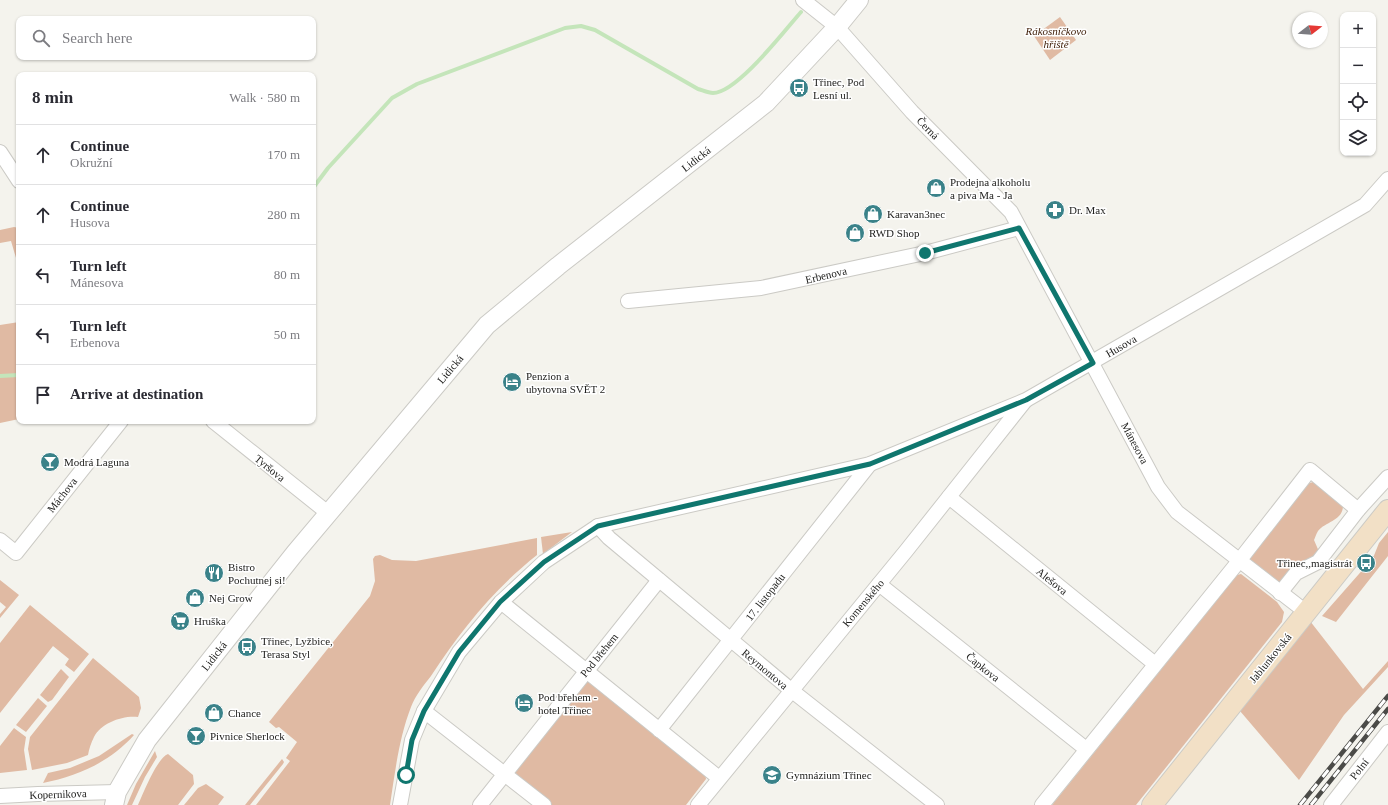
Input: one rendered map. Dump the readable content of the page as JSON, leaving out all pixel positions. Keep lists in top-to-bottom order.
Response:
{
  "streets": {
    "main road": ["Jablunkovská"],
    "street": [
      "Černá",
      "Lidická",
      "Erbenova",
      "Husova",
      "Mánesova",
      "Tyršova",
      "Máchova",
      "Alešova",
      "17. listopadu",
      "Komenského",
      "Pod břehem",
      "Čapkova",
      "Reymontova",
      "Polní",
      "Kopernikova"
    ]
  },
  "crossings": [
    ["Černá", "Lidická"],
    ["Černá", "Erbenova"],
    ["Černá", "Mánesova"],
    ["Lidická", "Tyršova"],
    ["Lidická", "Kopernikova"],
    ["Erbenova", "Mánesova"],
    ["Husova", "Mánesova"],
    ["Husova", "17. listopadu"],
    ["Husova", "Komenského"],
    ["Husova", "Reymontova"],
    ["Mánesova", "Jablunkovská"],
    ["Alešova", "Komenského"],
    ["17. listopadu", "Reymontova"],
    ["Komenského", "Čapkova"],
    ["Komenského", "Reymontova"],
    ["Pod břehem", "Reymontova"]
  ],
  "parks": ["Rákosníčkovo hřiště"],
  "places": {
    "bus stop": ["Třinec, Pod Lesní ul.", "Třinec,,magistrát", "Třinec, Lyžbice, Terasa Styl"],
    "shop": [
      "Prodejna alkoholu a piva Ma - Ja",
      "Karavan3nec",
      "RWD Shop",
      "Nej Grow",
      "Chance"
    ],
    "pharmacy": ["Dr. Max"],
    "hotel": ["Penzion a ubytovna SVĚT 2", "Pod břehem - hotel Třinec"],
    "bar": ["Modrá Laguna", "Pivnice Sherlock"],
    "restaurant": ["Bistro Pochutnej si!"],
    "supermarket": ["Hruška"],
    "school or university": ["Gymnázium Třinec"]
  },
  "north": "right",
  "page": {
    "map_buttons": ["+", "−"],
    "search": "Search here",
    "heading": ["8 min", "Walk · 580 m"],
    "list": [
      ["Continue", "Okružní", "170 m"],
      ["Continue", "Husova", "280 m"],
      ["Turn left", "Mánesova", "80 m"],
      ["Turn left", "Erbenova", "50 m"],
      "Arrive at destination"
    ]
  }
}
